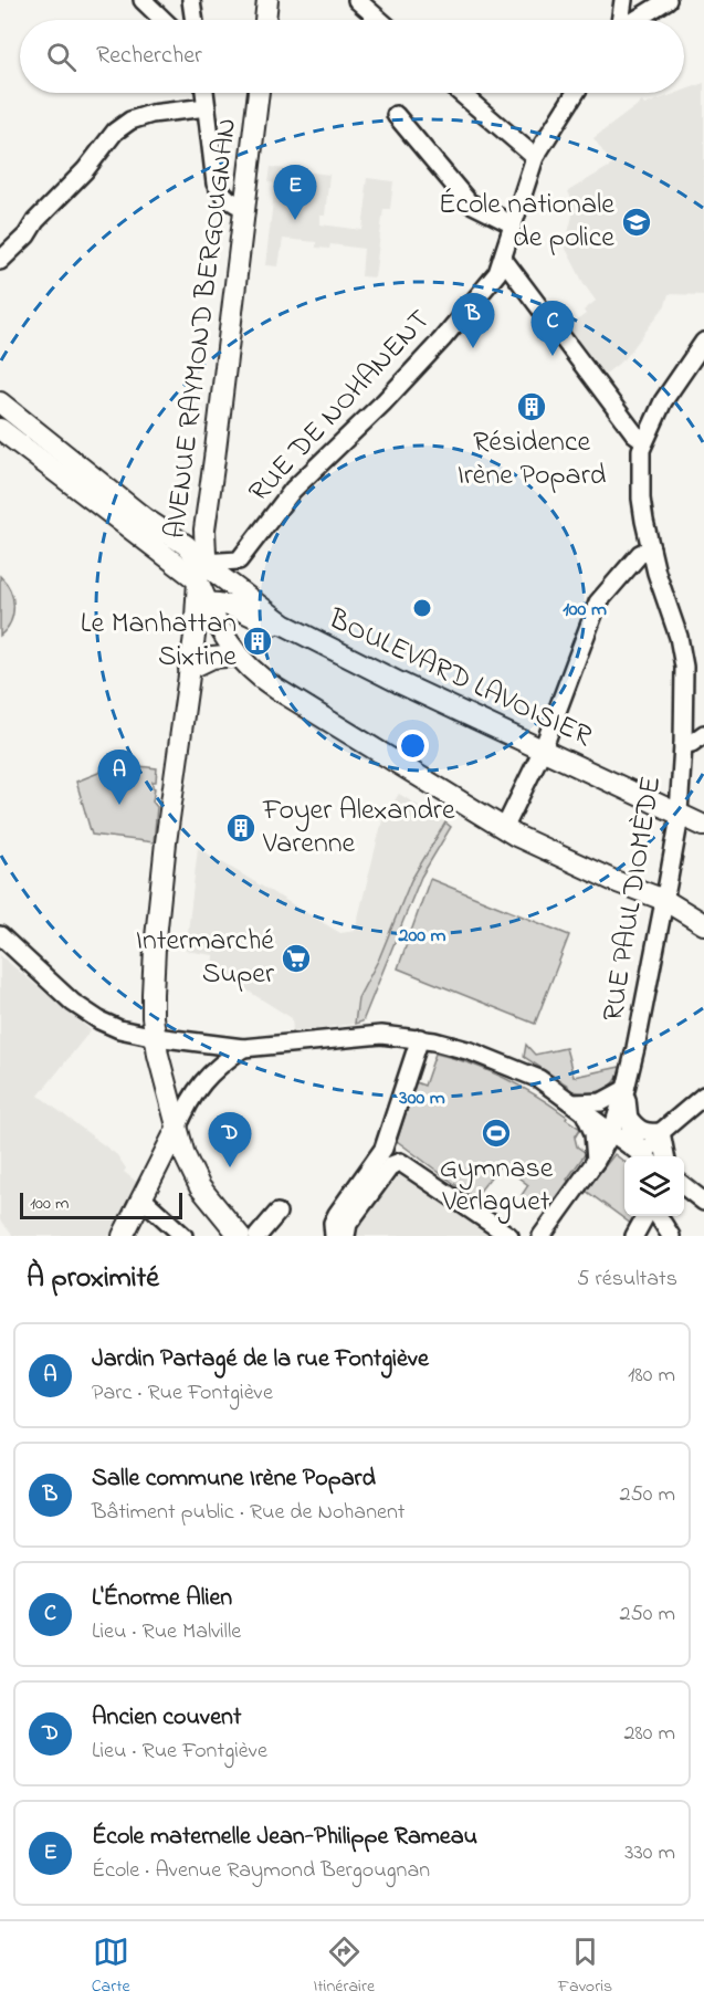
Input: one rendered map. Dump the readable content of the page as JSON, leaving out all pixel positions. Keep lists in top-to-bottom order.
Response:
{
  "streets": {
    "main road": ["AVENUE RAYMOND BERGOUGNAN", "BOULEVARD LAVOISIER"],
    "street": ["RUE DE NOHANENT", "RUE PAUL DIOMÈDE"]
  },
  "crossings": [
    ["AVENUE RAYMOND BERGOUGNAN", "RUE DE NOHANENT"],
    ["AVENUE RAYMOND BERGOUGNAN", "BOULEVARD LAVOISIER"],
    ["RUE DE NOHANENT", "BOULEVARD LAVOISIER"],
    ["BOULEVARD LAVOISIER", "RUE PAUL DIOMÈDE"]
  ],
  "places": {
    "school or university": ["École nationale de police"],
    "building": ["Résidence Irène Popard", "Le Manhattan Sixtine", "Foyer Alexandre Varenne"],
    "supermarket": ["Intermarché Super"],
    "sports": ["Gymnase Verlaguet"]
  },
  "scale_bar": "100 m",
  "page": {
    "search": "Rechercher",
    "pins": [
      "E",
      "B",
      "C",
      "A",
      "D"
    ],
    "scale": "100 m",
    "heading": ["À proximité", "5 résultats"],
    "list": [
      {
        "mark": "A",
        "name": "Jardin Partagé de la rue Fontgiève",
        "note": "Parc · Rue Fontgiève",
        "value": "180 m"
      },
      {
        "mark": "B",
        "name": "Salle commune Irène Popard",
        "note": "Bâtiment public · Rue de Nohanent",
        "value": "250 m"
      },
      {
        "mark": "C",
        "name": "L'Énorme Alien",
        "note": "Lieu · Rue Malville",
        "value": "250 m"
      },
      {
        "mark": "D",
        "name": "Ancien couvent",
        "note": "Lieu · Rue Fontgiève",
        "value": "280 m"
      },
      {
        "mark": "E",
        "name": "École maternelle Jean-Philippe Rameau",
        "note": "École · Avenue Raymond Bergougnan",
        "value": "330 m"
      }
    ],
    "nav": ["Carte", "Itinéraire", "Favoris"]
  },
  "rings": ["100 m", "200 m", "300 m"]
}
